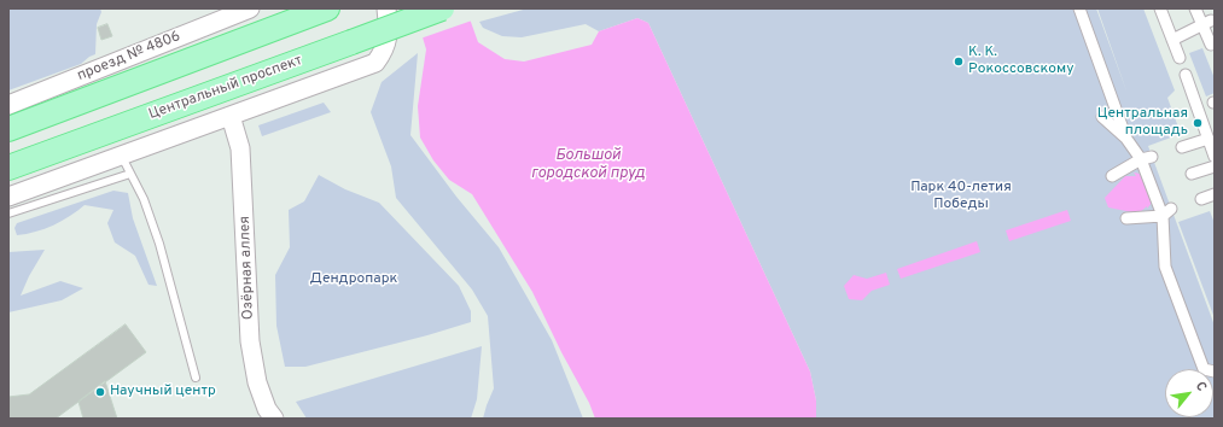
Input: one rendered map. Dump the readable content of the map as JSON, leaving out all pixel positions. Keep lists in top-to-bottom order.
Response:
{
  "streets": {
    "main road": ["Центральный проспект"],
    "street": ["проезд № 4806", "Озёрная аллея"]
  },
  "water": ["Большой городской пруд"],
  "parks": ["Парк 40-летия Победы", "Дендропарк"],
  "places": ["К. К. Рокоссовскому", "Центральная площадь", "Научный центр"],
  "north": "top right"
}
